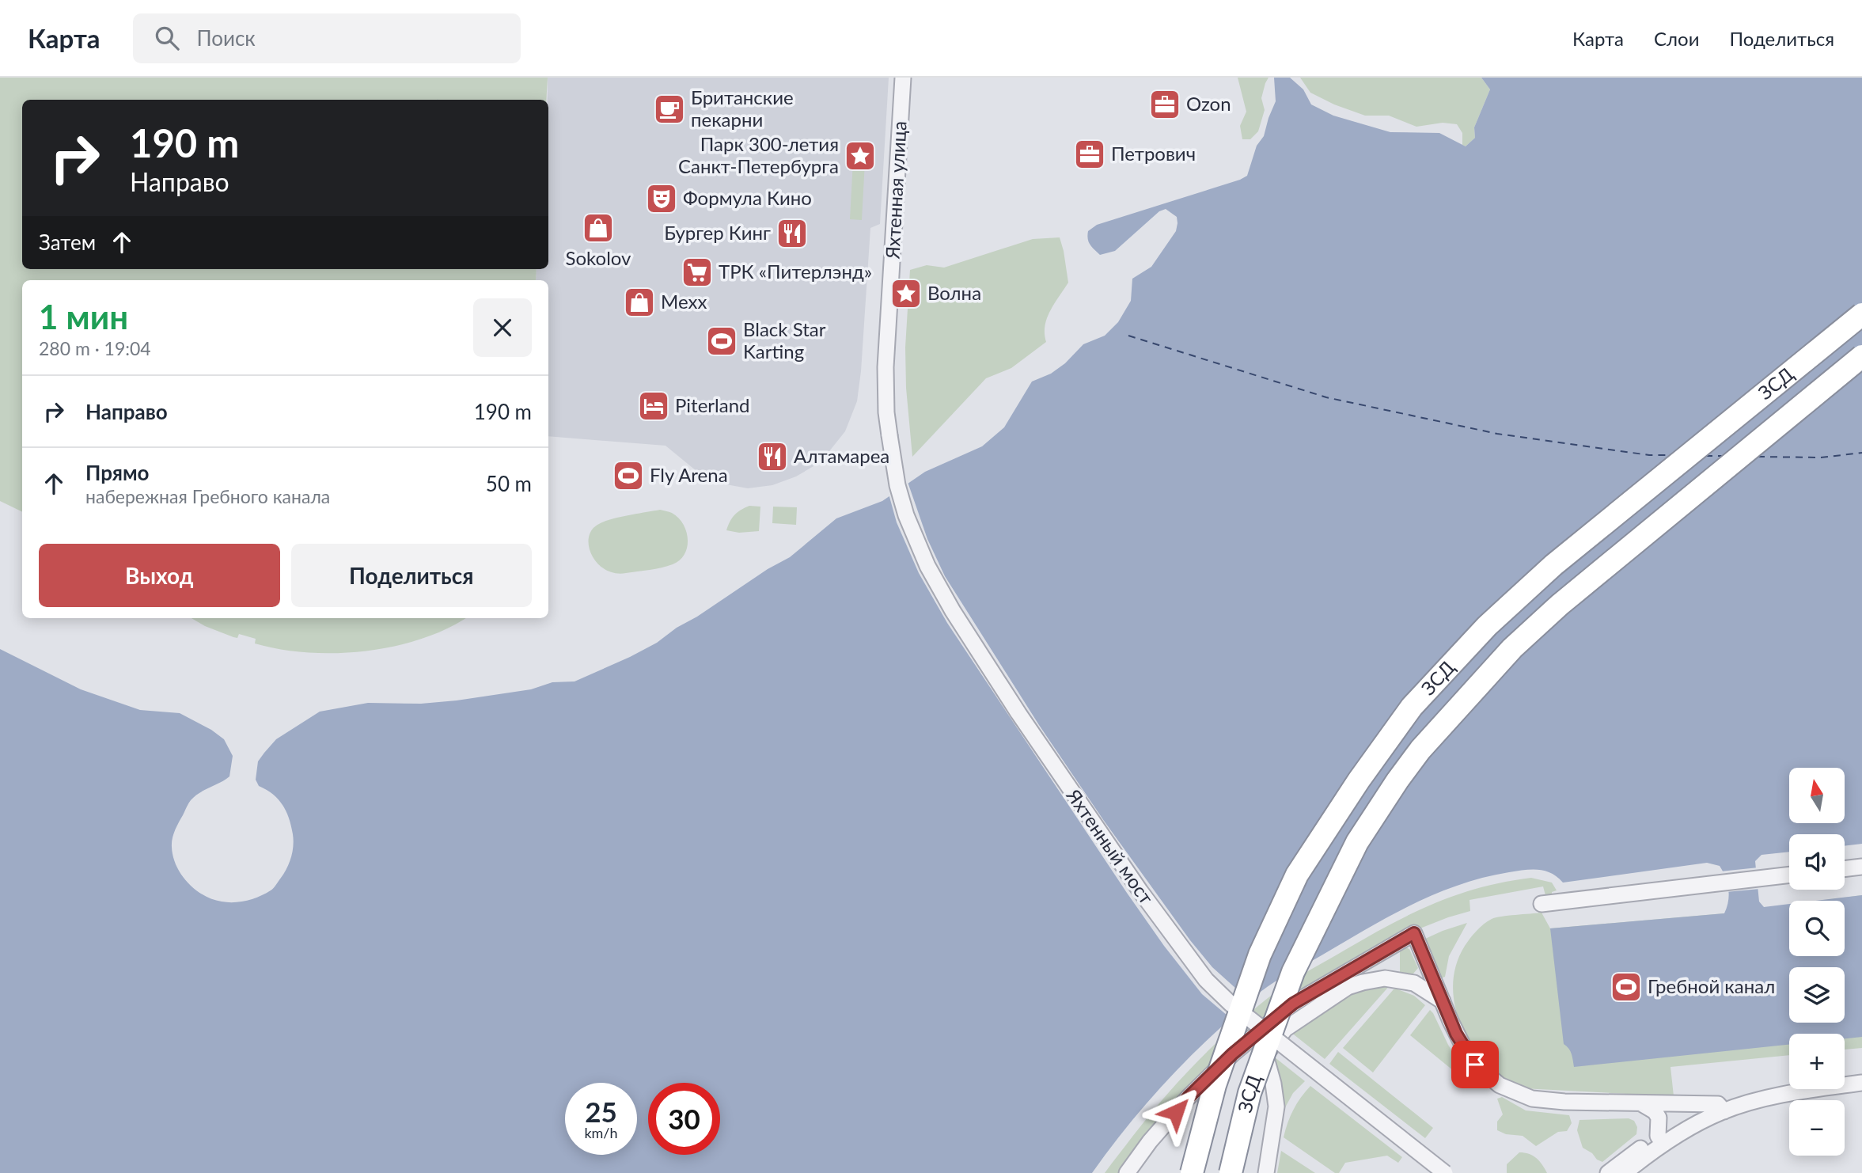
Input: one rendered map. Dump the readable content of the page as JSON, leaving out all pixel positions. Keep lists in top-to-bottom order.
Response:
{
  "streets": {
    "highway": ["ЗСД"],
    "street": ["Яхтенная улица", "Яхтенный мост"]
  },
  "crossings": [
    ["Яхтенная улица", "Яхтенный мост"]
  ],
  "places": {
    "office": ["Ozon", "Петрович"],
    "cafe": ["Британские пекарни"],
    "place": ["Парк 300-летия Санкт-Петербурга", "Волна"],
    "theatre": ["Формула Кино"],
    "shop": ["Sokolov", "Mexx"],
    "restaurant": ["Бургер Кинг", "Алтамареа"],
    "supermarket": ["ТРК «Питерлэнд»"],
    "sports": ["Black Star Karting", "Fly Arena", "Гребной канал"],
    "hotel": ["Piterland"]
  },
  "north": "top",
  "page": {
    "header": "Карта",
    "search": "Поиск",
    "nav": ["Карта", "Слои", "Поделиться"],
    "turn": ["190 m", "Направо"],
    "then": "Затем",
    "heading": ["1 мин", "280 m · 19:04"],
    "list": [
      {
        "name": "Направо",
        "value": "190 m"
      },
      {
        "name": "Прямо",
        "note": "набережная Гребного канала",
        "value": "50 m"
      }
    ],
    "buttons": ["Выход", "Поделиться"],
    "map_buttons": ["+", "−"],
    "speed": "25 km/h",
    "limit": "30"
  }
}
